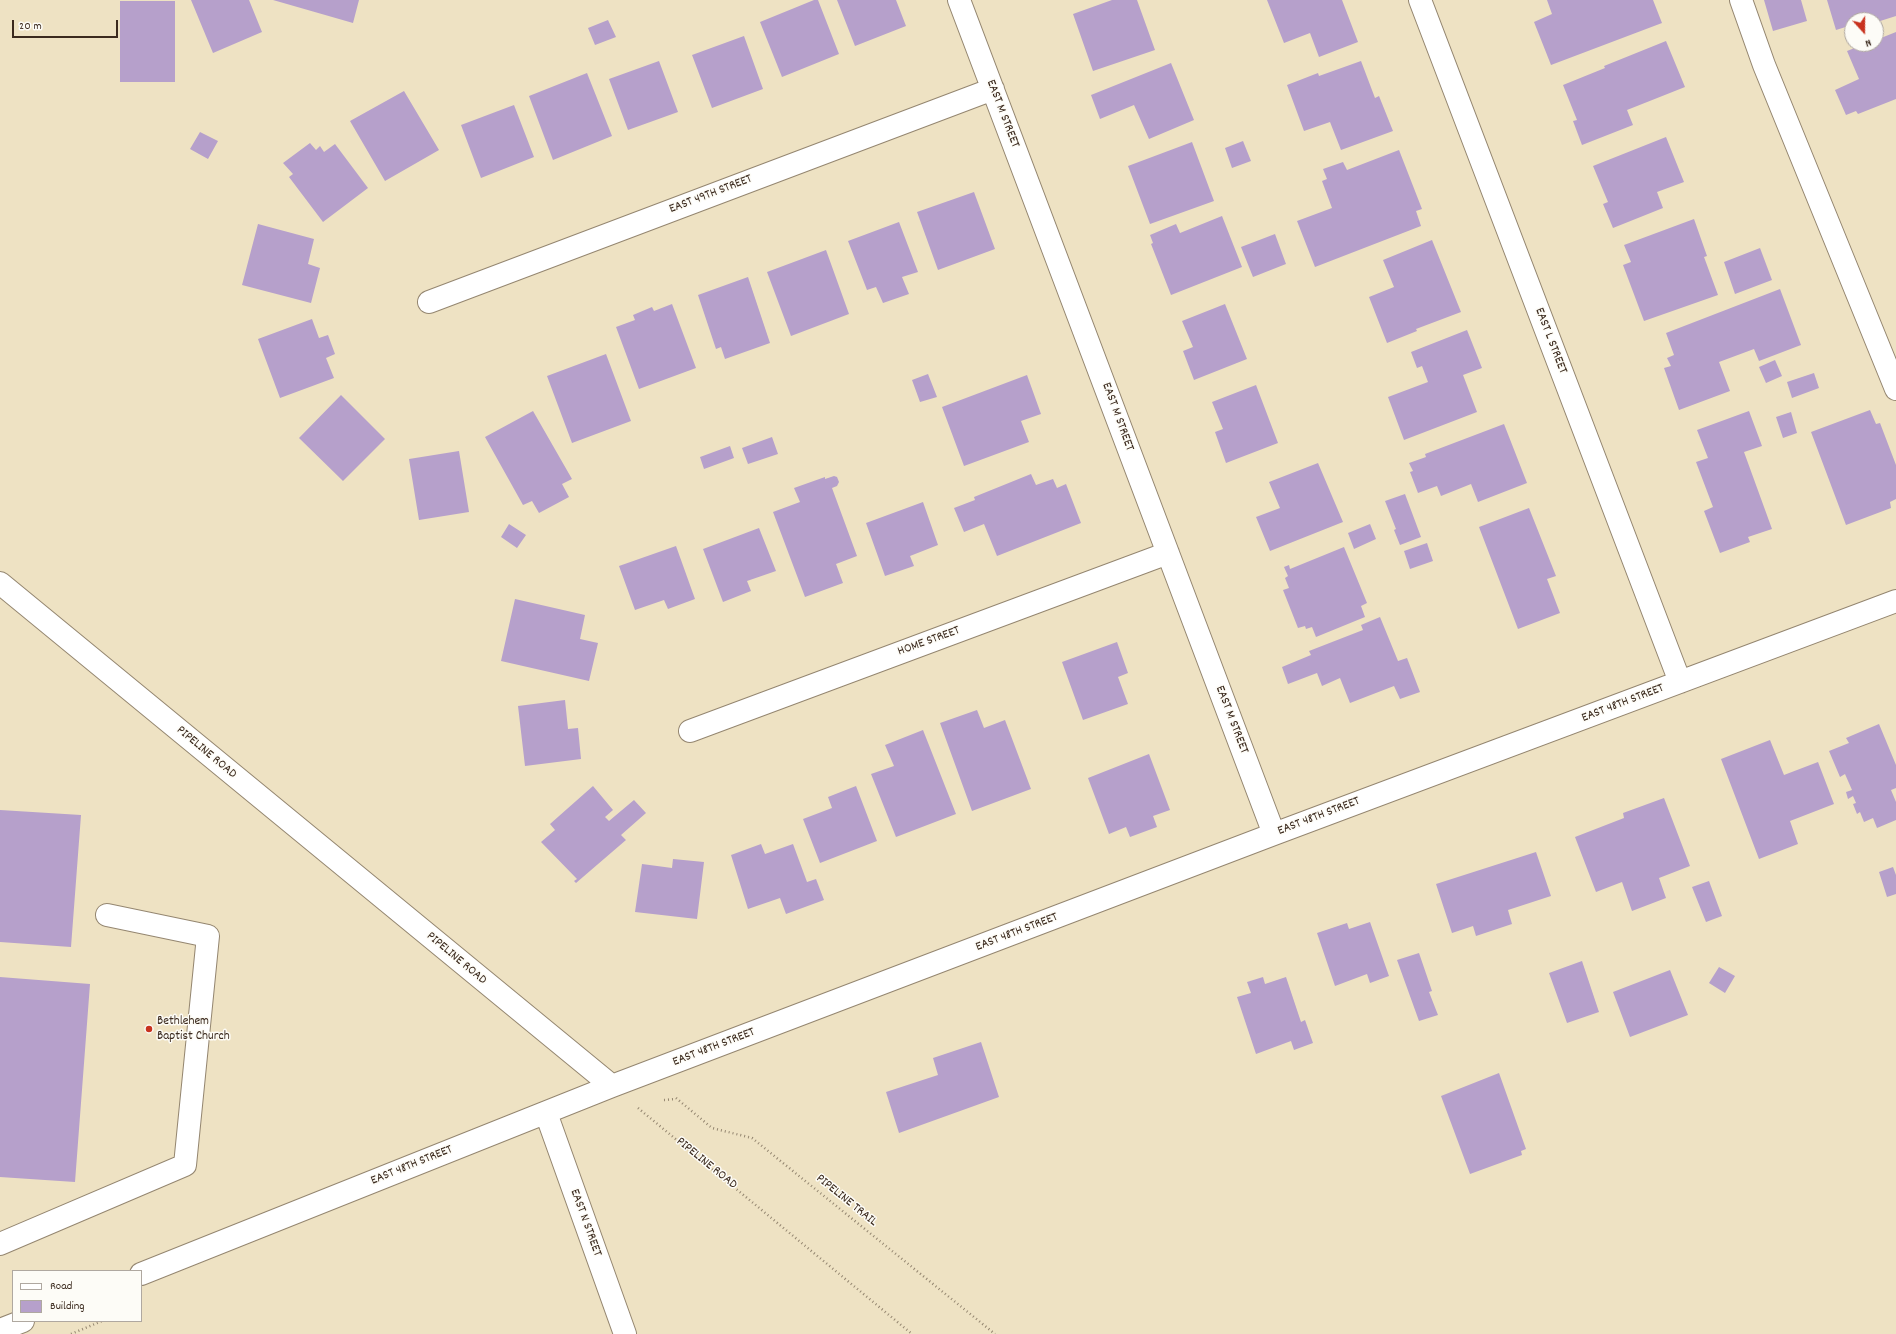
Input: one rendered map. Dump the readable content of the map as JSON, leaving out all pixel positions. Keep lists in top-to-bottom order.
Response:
{
  "streets": {
    "street": [
      "EAST M STREET",
      "EAST 49TH STREET",
      "EAST L STREET",
      "HOME STREET",
      "EAST 48TH STREET",
      "PIPELINE ROAD",
      "EAST N STREET"
    ],
    "path": ["PIPELINE TRAIL"]
  },
  "crossings": [
    ["EAST M STREET", "EAST 49TH STREET"],
    ["EAST M STREET", "HOME STREET"],
    ["EAST M STREET", "EAST 48TH STREET"],
    ["EAST L STREET", "EAST 48TH STREET"],
    ["EAST 48TH STREET", "PIPELINE ROAD"],
    ["EAST 48TH STREET", "EAST N STREET"]
  ],
  "places": ["Bethlehem Baptist Church"],
  "legend": ["Road", "Building"],
  "scale_bar": "20 m",
  "north": "bottom"
}
